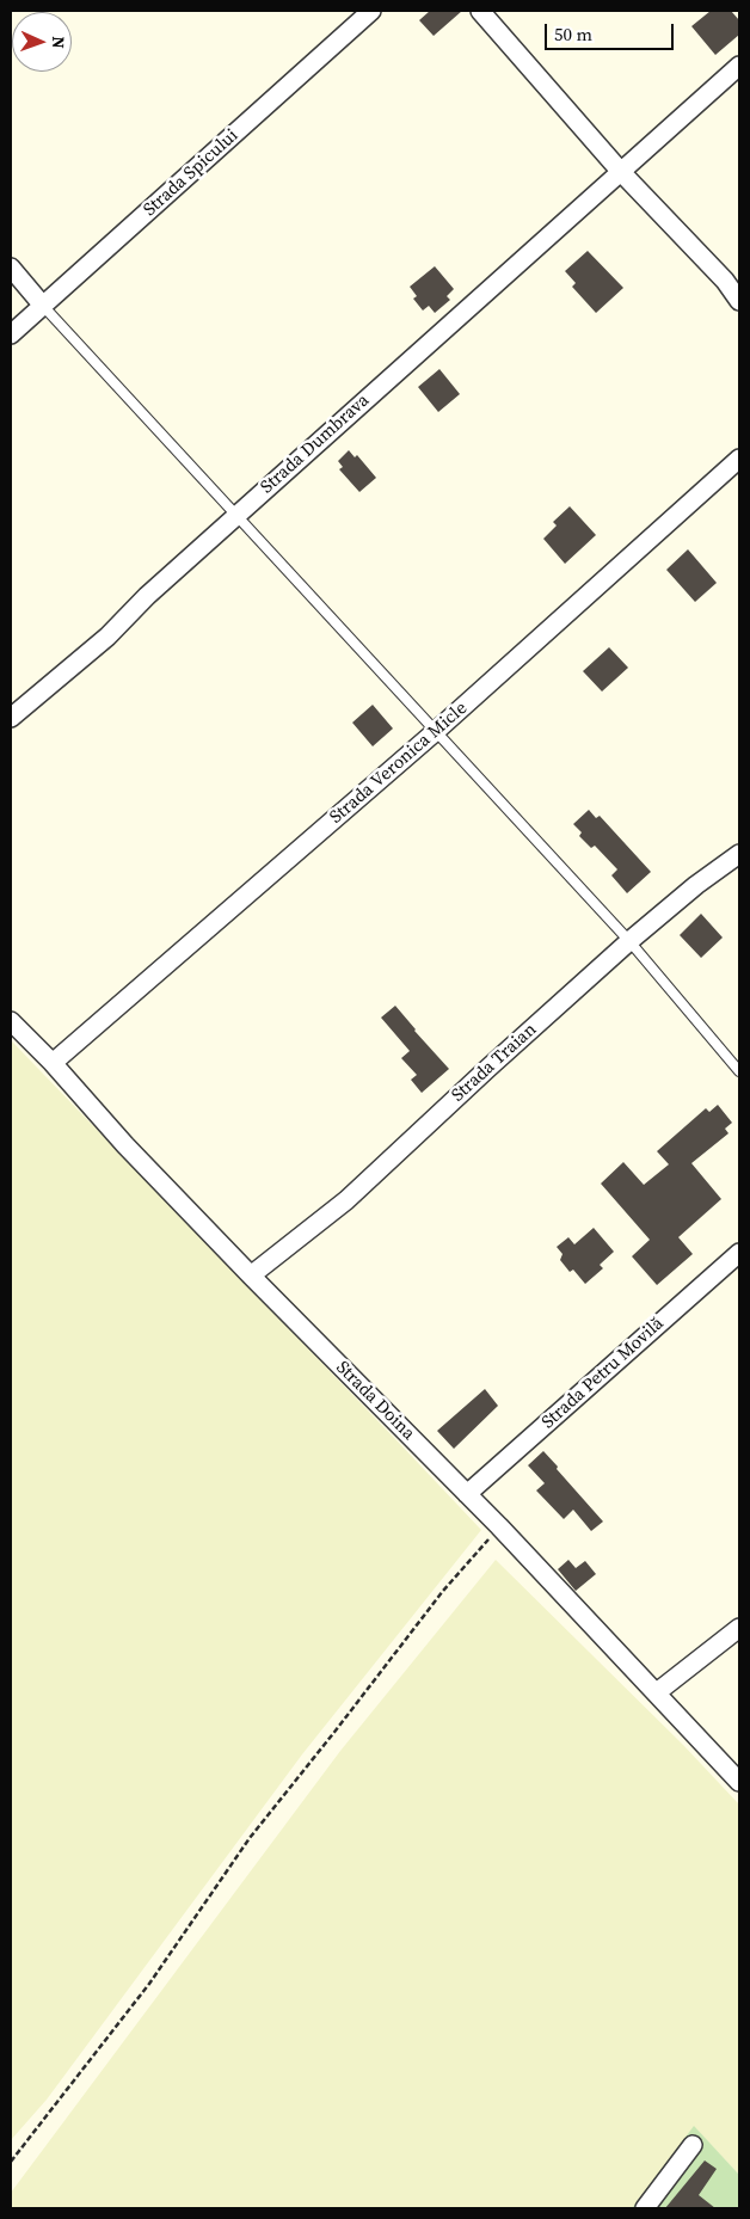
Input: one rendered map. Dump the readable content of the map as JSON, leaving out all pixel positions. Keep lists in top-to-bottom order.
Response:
{
  "streets": {
    "street": [
      "Strada Spicului",
      "Strada Dumbrava",
      "Strada Veronica Micle",
      "Strada Traian",
      "Strada Petru Movilă",
      "Strada Doina"
    ]
  },
  "crossings": [
    ["Strada Veronica Micle", "Strada Doina"],
    ["Strada Traian", "Strada Doina"],
    ["Strada Petru Movilă", "Strada Doina"]
  ],
  "scale_bar": "50 m",
  "north": "right"
}
